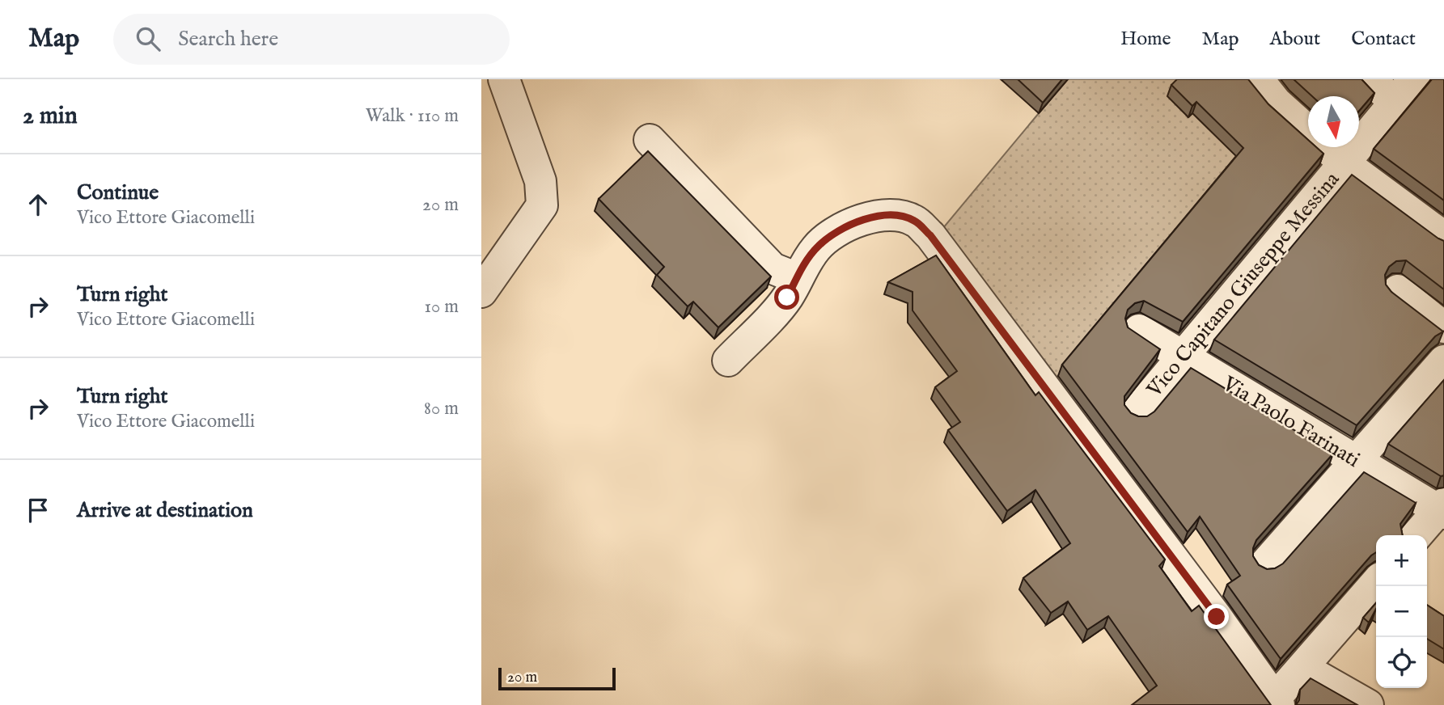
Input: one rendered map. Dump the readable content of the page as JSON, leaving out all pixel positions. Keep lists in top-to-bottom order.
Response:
{
  "streets": {
    "street": ["Vico Capitano Giuseppe Messina", "Via Paolo Farinati"]
  },
  "crossings": [
    ["Vico Capitano Giuseppe Messina", "Via Paolo Farinati"]
  ],
  "scale_bar": "20 m",
  "north": "bottom",
  "page": {
    "header": "Map",
    "search": "Search here",
    "nav": [
      "Home",
      "Map",
      "About",
      "Contact"
    ],
    "heading": ["2 min", "Walk · 110 m"],
    "list": [
      ["Continue", "Vico Ettore Giacomelli", "20 m"],
      ["Turn right", "Vico Ettore Giacomelli", "10 m"],
      ["Turn right", "Vico Ettore Giacomelli", "80 m"],
      "Arrive at destination"
    ],
    "map_buttons": ["+", "−"],
    "scale": "20 m"
  }
}
